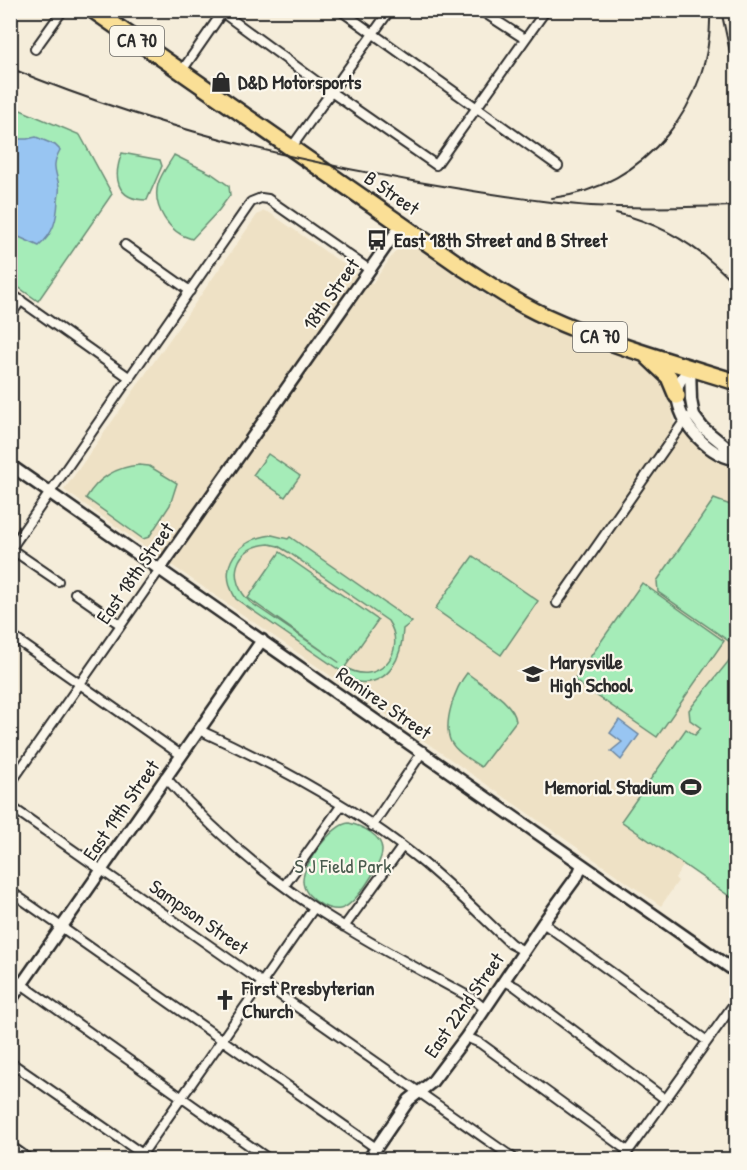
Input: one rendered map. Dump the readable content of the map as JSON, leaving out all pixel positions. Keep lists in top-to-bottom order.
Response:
{
  "streets": {
    "highway": ["CA 70", "B Street"],
    "street": [
      "18th Street",
      "East 18th Street",
      "Ramirez Street",
      "East 19th Street",
      "Sampson Street",
      "East 22nd Street"
    ]
  },
  "crossings": [
    ["CA 70", "B Street"],
    ["B Street", "18th Street"],
    ["18th Street", "East 18th Street"],
    ["East 18th Street", "Ramirez Street"],
    ["Ramirez Street", "East 19th Street"],
    ["Ramirez Street", "East 22nd Street"],
    ["East 19th Street", "Sampson Street"],
    ["Sampson Street", "East 22nd Street"]
  ],
  "parks": ["S J Field Park"],
  "places": {
    "shop": ["D&D Motorsports"],
    "bus stop": ["East 18th Street and B Street"],
    "school or university": ["Marysville High School"],
    "sports": ["Memorial Stadium"],
    "church": ["First Presbyterian Church"]
  }
}
